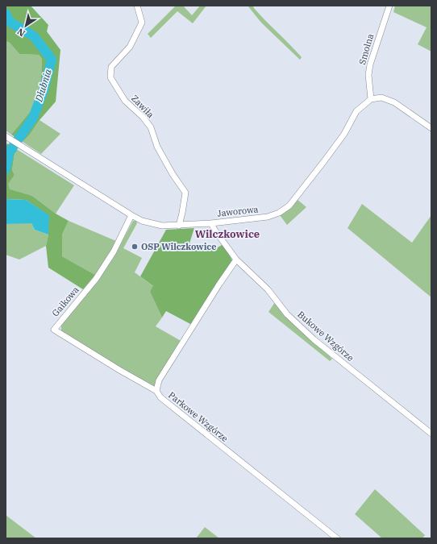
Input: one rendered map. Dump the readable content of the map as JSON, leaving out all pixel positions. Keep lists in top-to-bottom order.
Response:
{
  "streets": {
    "street": [
      "Smolna",
      "Zawiła",
      "Jaworowa",
      "Gaikowa",
      "Bukowe Wzgórze",
      "Parkowe Wzgórze"
    ]
  },
  "crossings": [
    ["Smolna", "Jaworowa"],
    ["Zawiła", "Jaworowa"],
    ["Jaworowa", "Gaikowa"],
    ["Jaworowa", "Bukowe Wzgórze"],
    ["Gaikowa", "Parkowe Wzgórze"],
    ["Bukowe Wzgórze", "Parkowe Wzgórze"]
  ],
  "districts": ["Wilczkowice"],
  "water": ["Dłubnia"],
  "places": ["OSP Wilczkowice"],
  "north": "bottom left"
}
